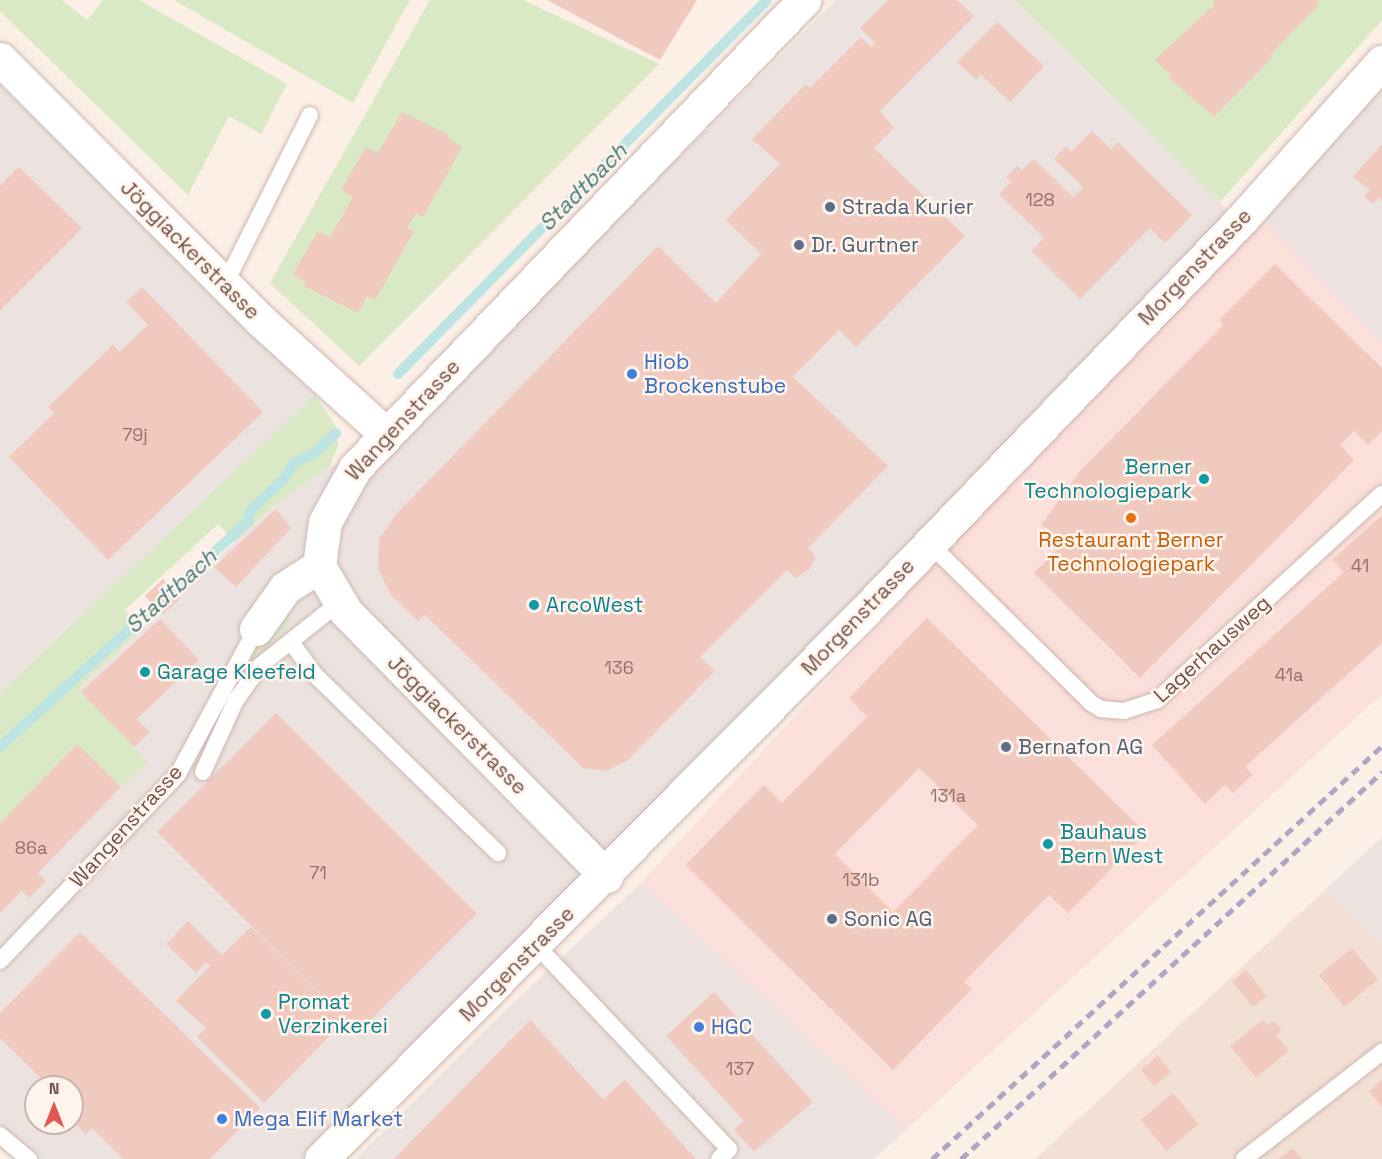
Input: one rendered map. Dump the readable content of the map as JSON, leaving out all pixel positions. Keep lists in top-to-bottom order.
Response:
{
  "streets": {
    "street": ["Jöggiackerstrasse", "Morgenstrasse", "Wangenstrasse"],
    "lane": ["Lagerhausweg"]
  },
  "crossings": [
    ["Jöggiackerstrasse", "Morgenstrasse"],
    ["Jöggiackerstrasse", "Wangenstrasse"],
    ["Morgenstrasse", "Lagerhausweg"]
  ],
  "water": ["Stadtbach"],
  "places": [
    "Strada Kurier",
    "Dr. Gurtner",
    "Hiob Brockenstube",
    "Berner Technologiepark",
    "Restaurant Berner Technologiepark",
    "ArcoWest",
    "Garage Kleefeld",
    "Bernafon AG",
    "Bauhaus Bern West",
    "Sonic AG",
    "Promat Verzinkerei",
    "HGC",
    "Mega Elif Market"
  ],
  "house_numbers": [
    "128",
    "79j",
    "41",
    "136",
    "41a",
    "131a",
    "86a",
    "71",
    "131b",
    "137"
  ],
  "north": "top"
}
